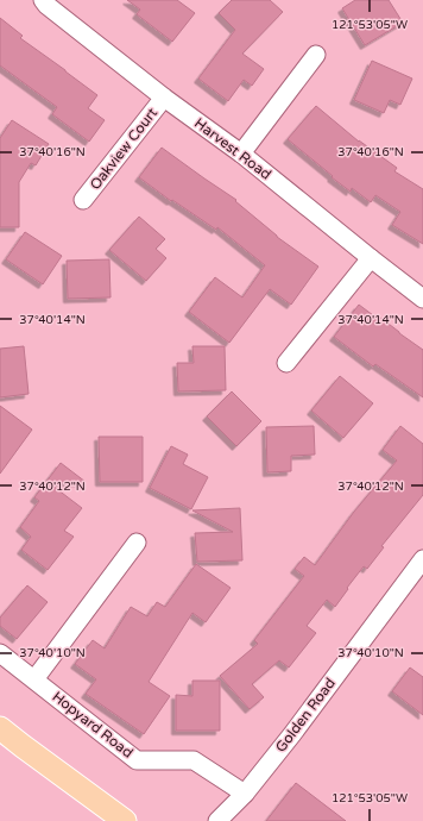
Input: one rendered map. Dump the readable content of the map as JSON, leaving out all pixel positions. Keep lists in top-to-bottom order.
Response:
{
  "streets": {
    "street": [
      "Oakview Court",
      "Harvest Road",
      "Golden Road",
      "Hopyard Road"
    ]
  },
  "crossings": [
    ["Oakview Court", "Harvest Road"],
    ["Golden Road", "Hopyard Road"]
  ],
  "coordinates": [
    "121°53'05\"W",
    "37°40'16\"N",
    "37°40'14\"N",
    "37°40'12\"N",
    "37°40'10\"N"
  ]
}
